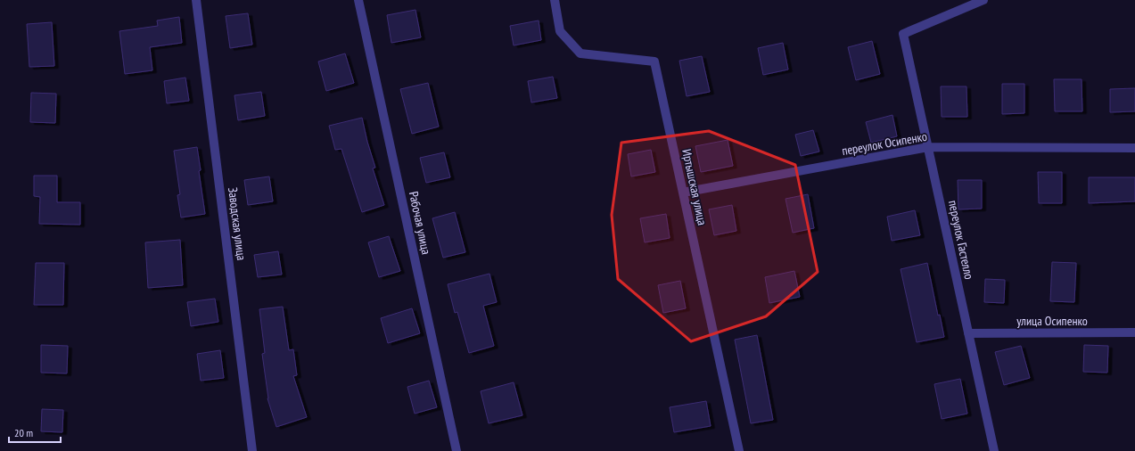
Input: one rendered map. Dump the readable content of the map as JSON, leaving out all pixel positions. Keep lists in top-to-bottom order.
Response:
{
  "streets": {
    "street": [
      "переулок Осипенко",
      "Иртышская улица",
      "Рабочая улица",
      "Заводская улица",
      "переулок Гастелло",
      "улица Осипенко"
    ]
  },
  "crossings": [
    ["переулок Осипенко", "Иртышская улица"],
    ["переулок Осипенко", "переулок Гастелло"],
    ["переулок Гастелло", "улица Осипенко"]
  ],
  "scale_bar": "20 m"
}
